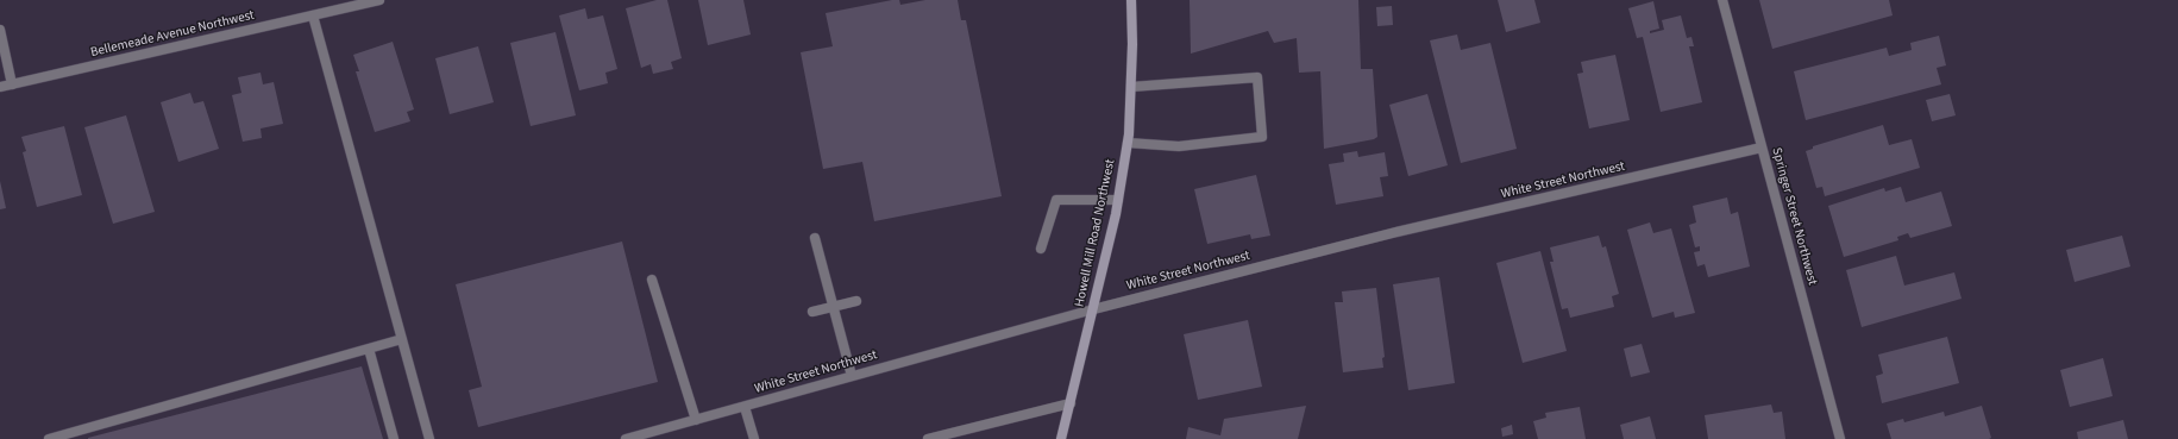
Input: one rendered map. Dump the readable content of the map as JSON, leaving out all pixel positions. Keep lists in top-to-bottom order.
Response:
{
  "streets": {
    "main road": ["Howell Mill Road Northwest"],
    "street": ["Bellemeade Avenue Northwest", "White Street Northwest", "Springer Street Northwest"]
  },
  "crossings": [
    ["White Street Northwest", "Springer Street Northwest"],
    ["White Street Northwest", "Howell Mill Road Northwest"]
  ]
}
